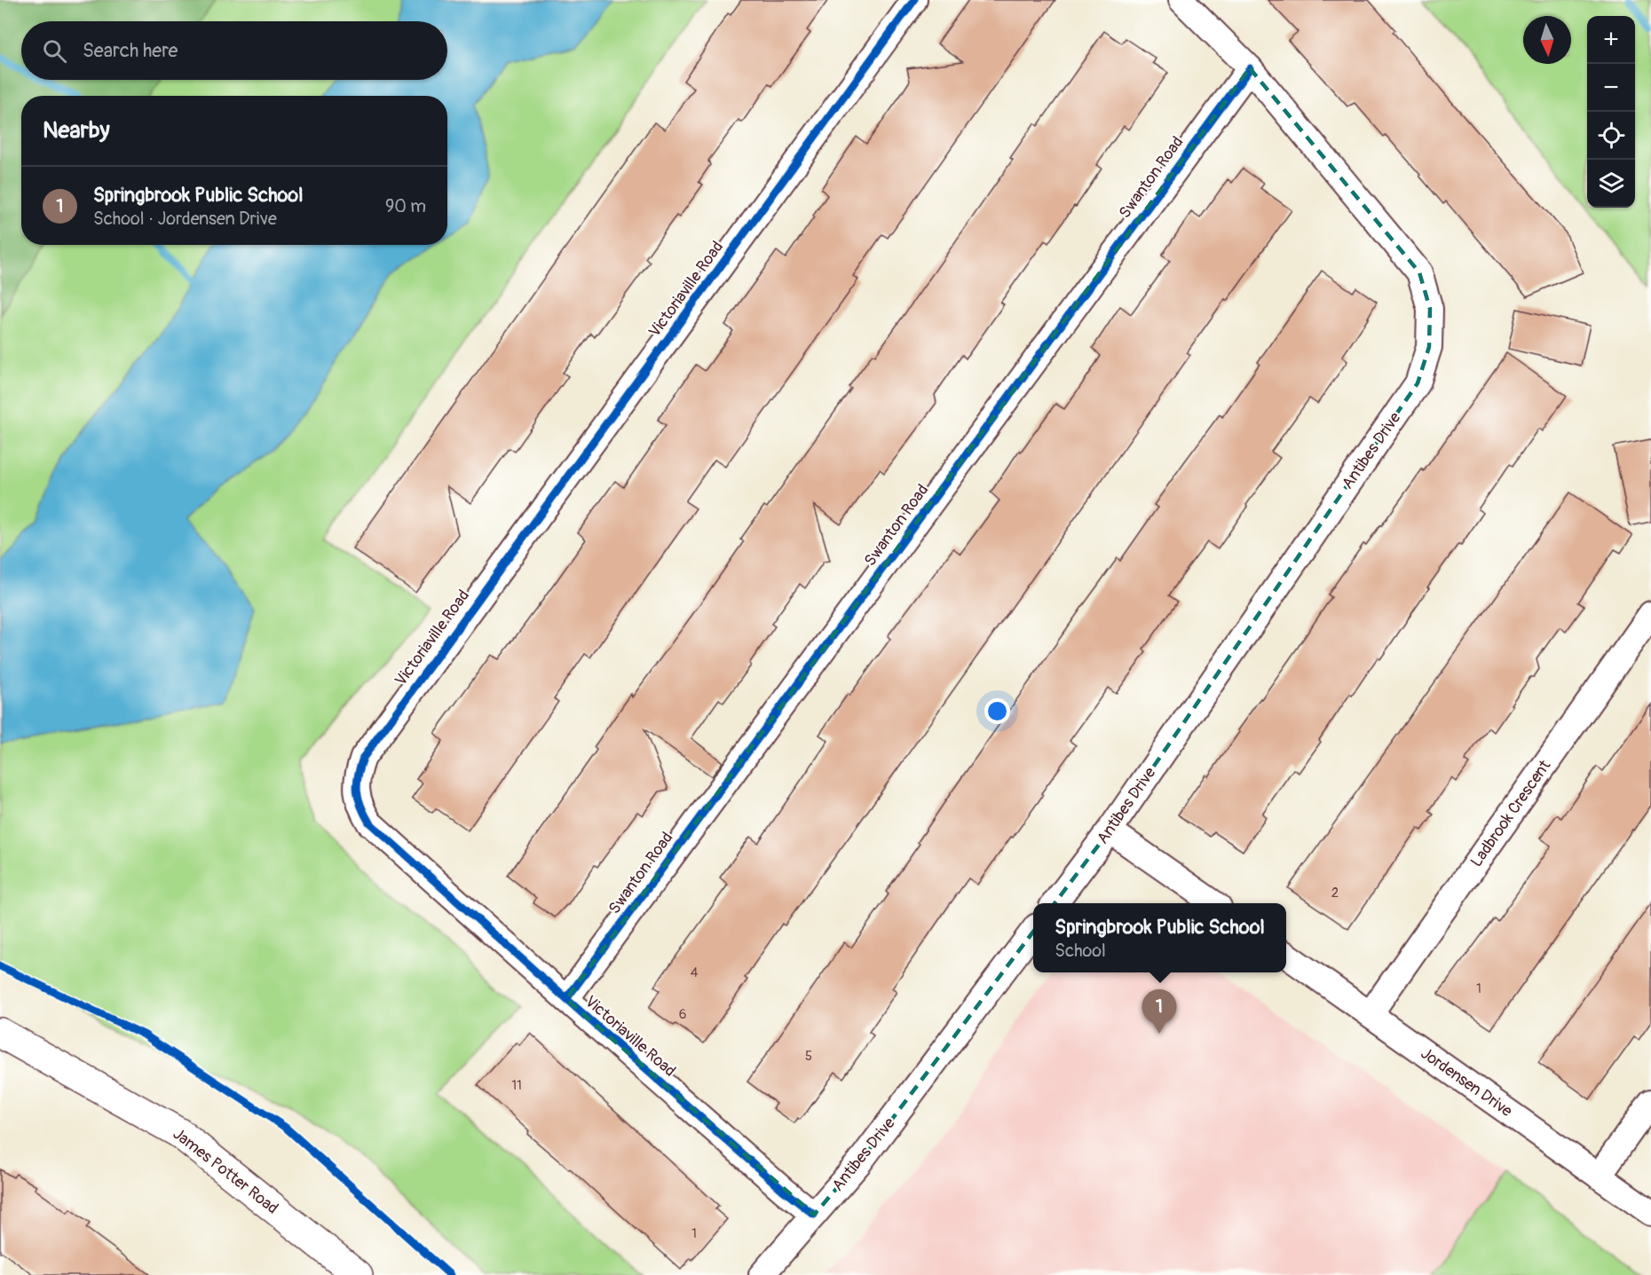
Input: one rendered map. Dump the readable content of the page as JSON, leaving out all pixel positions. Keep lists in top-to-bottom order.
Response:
{
  "streets": {
    "main road": ["James Potter Road"],
    "street": [
      "Swanton Road",
      "Victoriaville Road",
      "Antibes Drive",
      "Ladbrook Crescent",
      "Jordensen Drive"
    ]
  },
  "crossings": [
    ["Swanton Road", "Victoriaville Road"],
    ["Swanton Road", "Antibes Drive"],
    ["Victoriaville Road", "Antibes Drive"],
    ["Ladbrook Crescent", "Jordensen Drive"]
  ],
  "house_numbers": [
    "2",
    "4",
    "1",
    "6",
    "5",
    "11",
    "1"
  ],
  "north": "bottom",
  "page": {
    "map_buttons": ["+", "−"],
    "search": "Search here",
    "heading": "Nearby",
    "list": [
      {
        "mark": "1",
        "name": "Springbrook Public School",
        "note": "School · Jordensen Drive",
        "value": "90 m"
      }
    ],
    "popup": ["Springbrook Public School", "School"],
    "pins": "1"
  }
}
